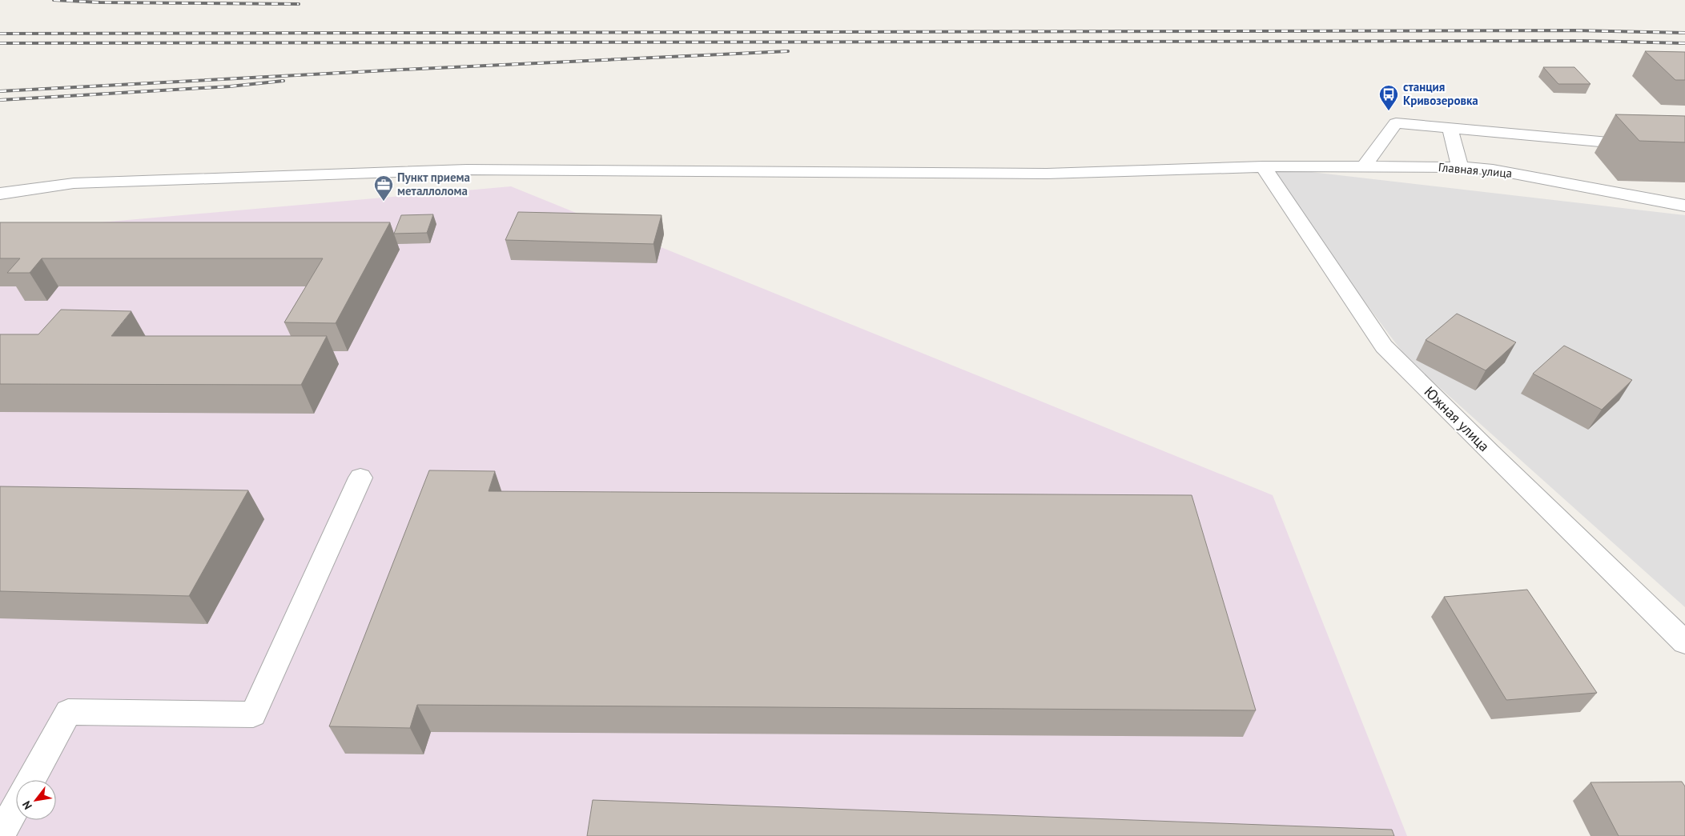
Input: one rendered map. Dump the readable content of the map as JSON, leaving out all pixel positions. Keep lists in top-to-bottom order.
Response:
{
  "streets": {
    "street": ["Главная улица", "Южная улица"]
  },
  "crossings": [
    ["Главная улица", "Южная улица"]
  ],
  "places": {
    "bus stop": ["станция Кривозеровка"],
    "office": ["Пункт приема металлолома"]
  },
  "north": "bottom left"
}
